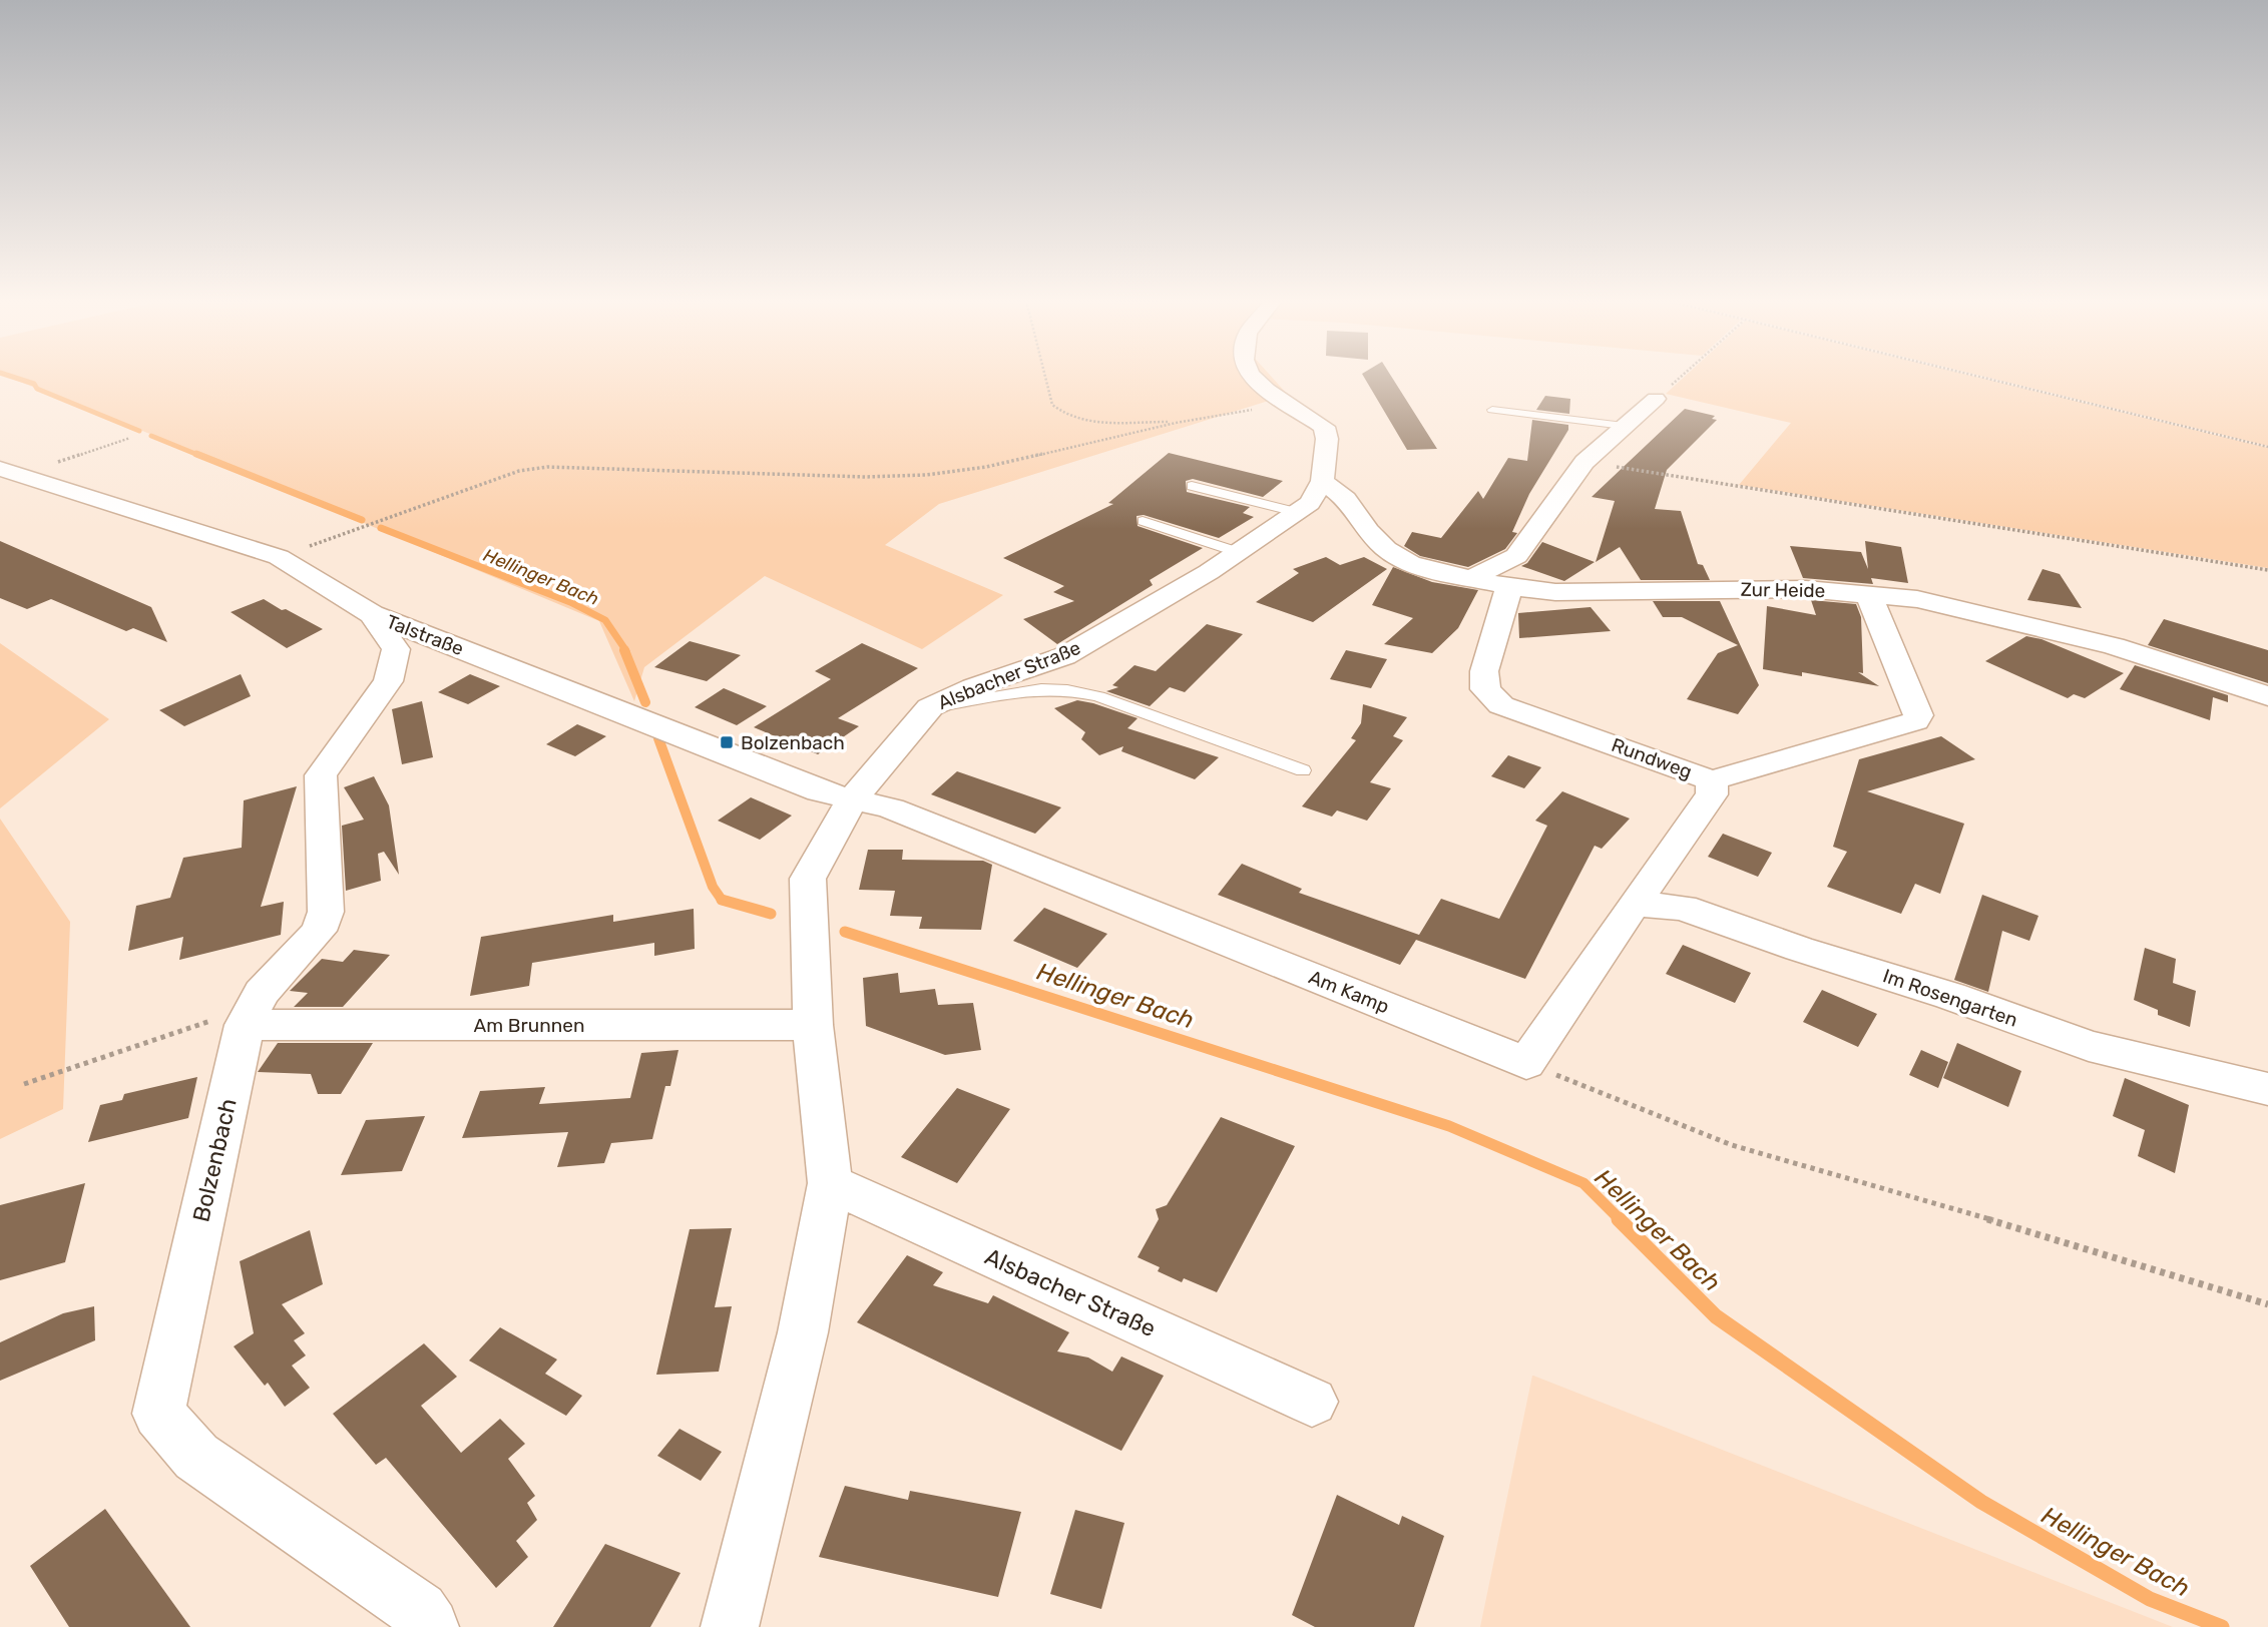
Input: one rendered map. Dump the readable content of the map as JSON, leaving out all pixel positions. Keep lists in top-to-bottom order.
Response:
{
  "streets": {
    "street": [
      "Zur Heide",
      "Talstraße",
      "Alsbacher Straße",
      "Rundweg",
      "Am Kamp",
      "Im Rosengarten",
      "Am Brunnen",
      "Bolzenbach"
    ]
  },
  "crossings": [
    ["Zur Heide", "Alsbacher Straße"],
    ["Zur Heide", "Rundweg"],
    ["Talstraße", "Alsbacher Straße"],
    ["Talstraße", "Am Kamp"],
    ["Talstraße", "Bolzenbach"],
    ["Alsbacher Straße", "Am Kamp"],
    ["Alsbacher Straße", "Am Brunnen"],
    ["Am Brunnen", "Bolzenbach"]
  ],
  "water": ["Hellinger Bach"],
  "places": {
    "transit": ["Bolzenbach"]
  }
}
